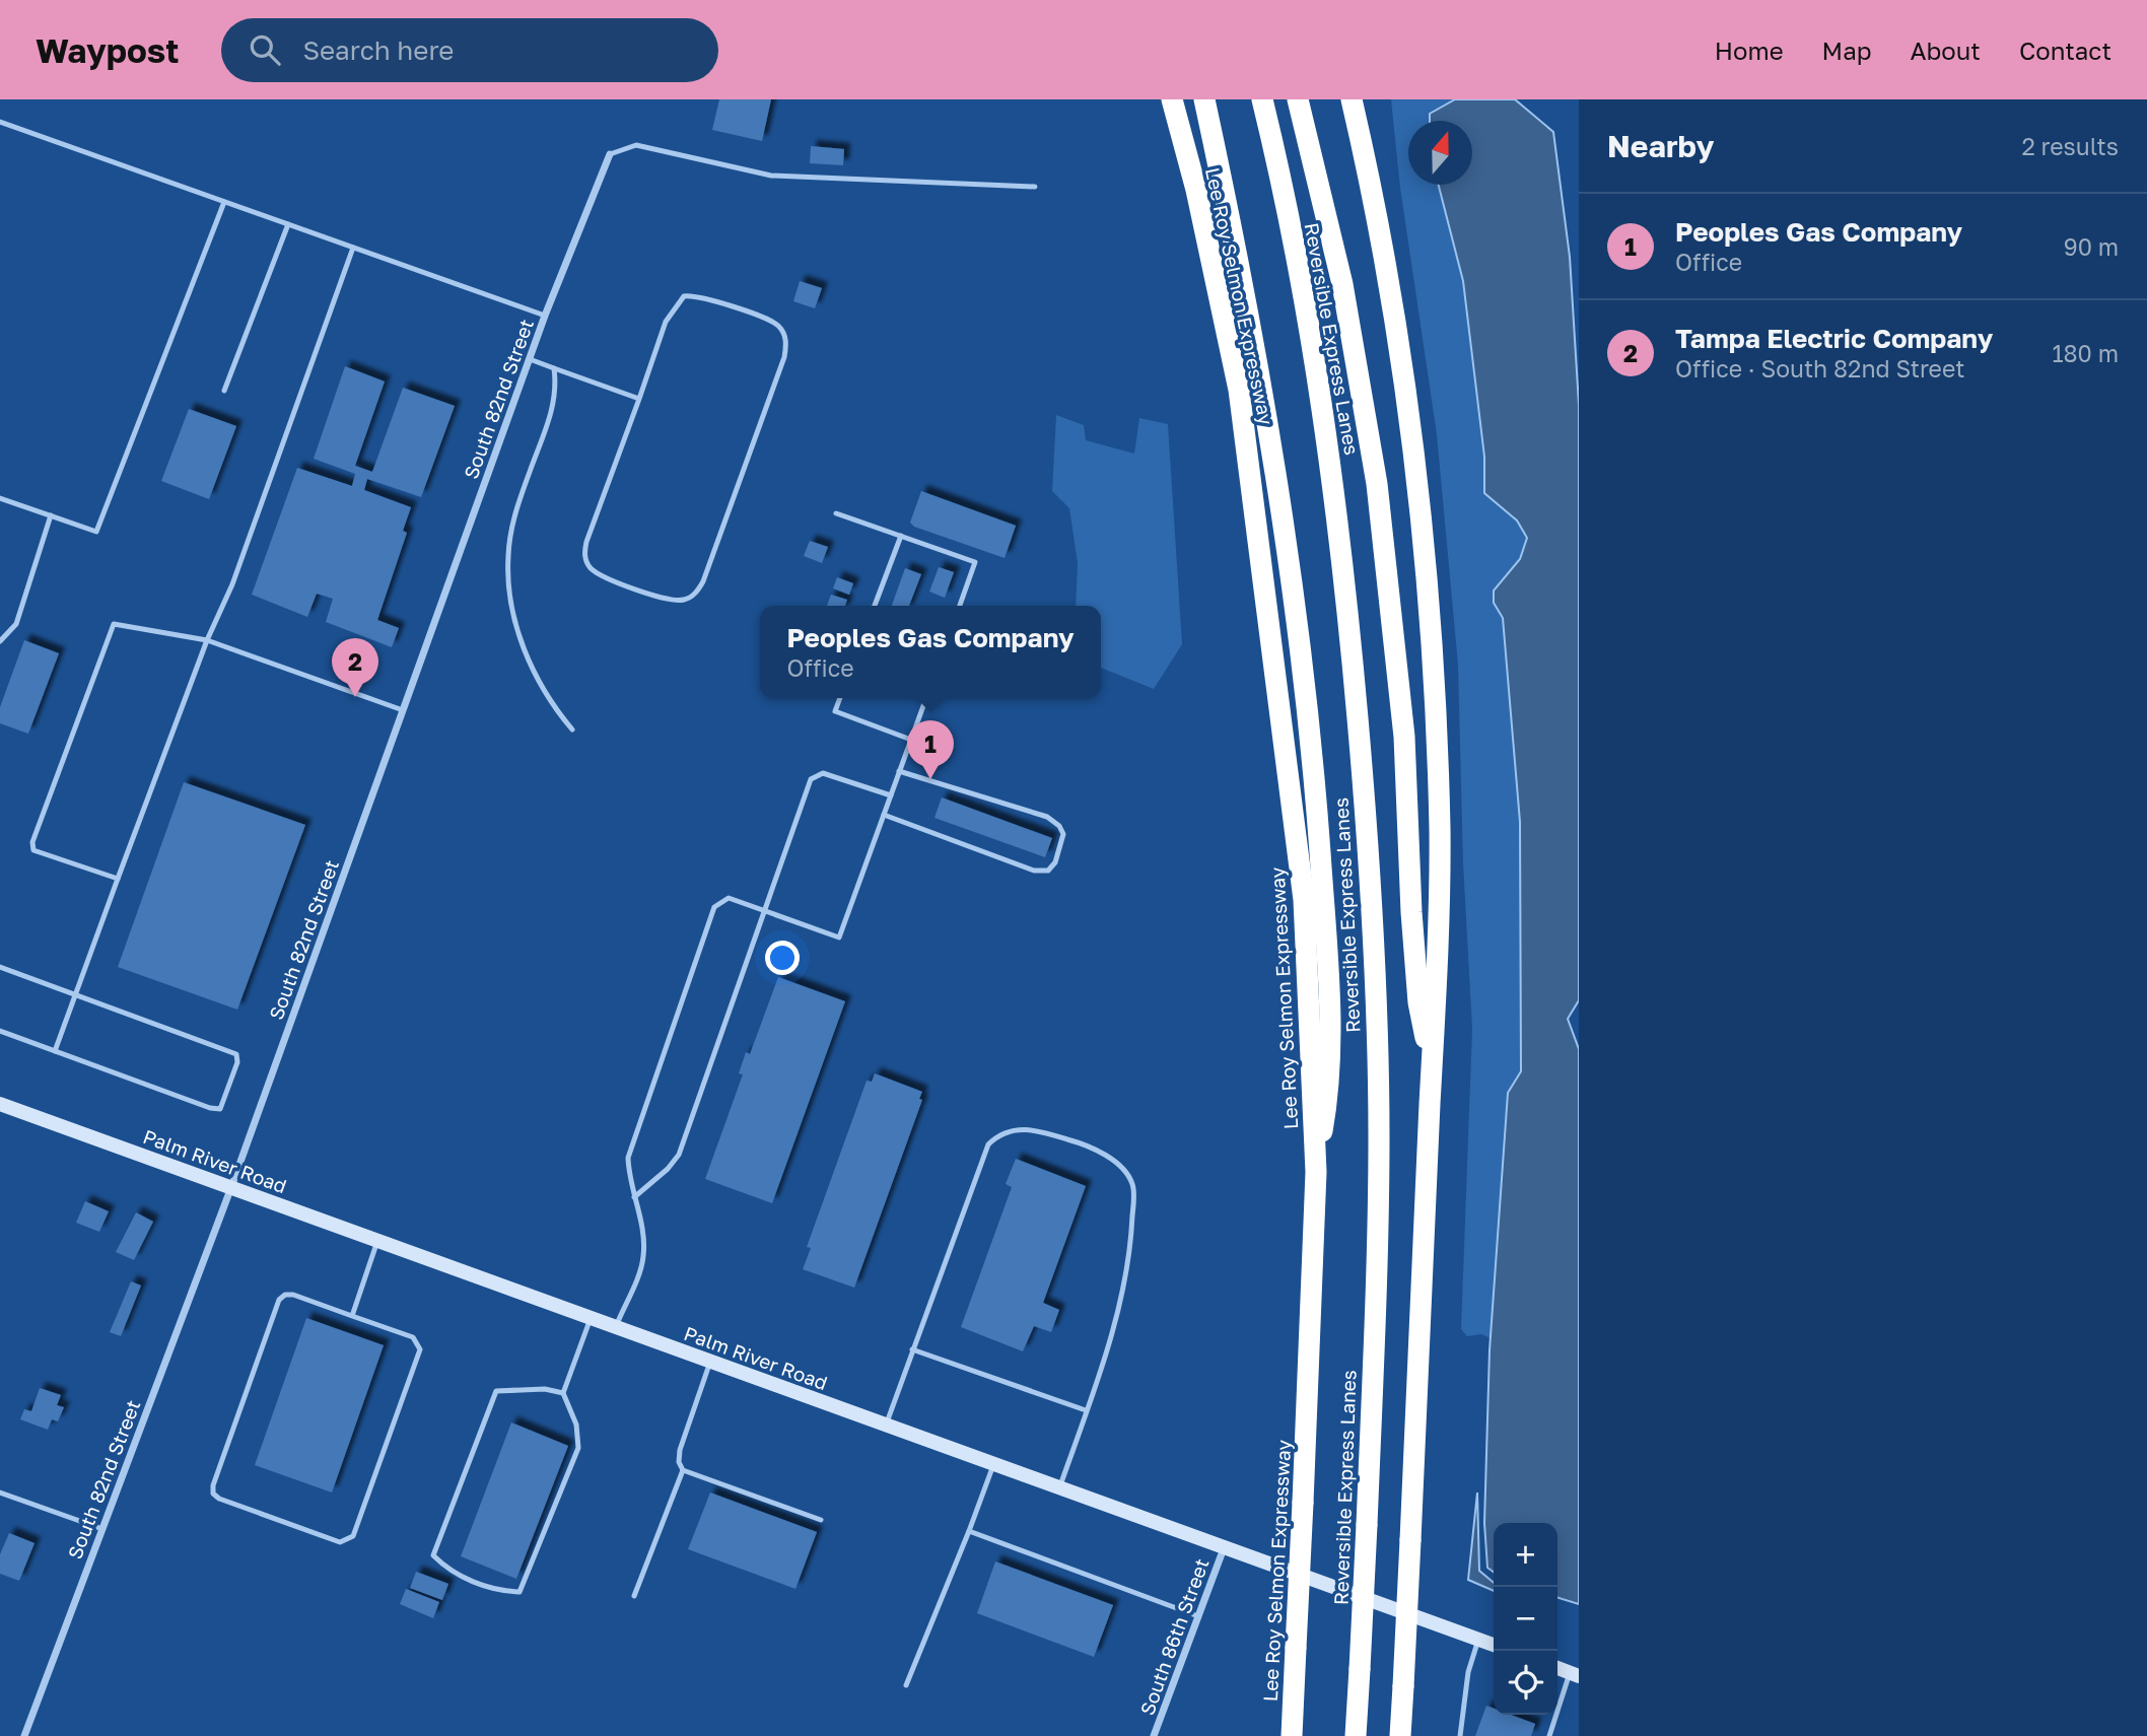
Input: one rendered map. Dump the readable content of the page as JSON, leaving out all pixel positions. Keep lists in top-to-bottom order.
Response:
{
  "streets": {
    "highway": ["Lee Roy Selmon Expressway", "Reversible Express Lanes"],
    "street": ["South 82nd Street", "Palm River Road", "South 86th Street"]
  },
  "crossings": [
    ["South 82nd Street", "Palm River Road"],
    ["Palm River Road", "South 86th Street"]
  ],
  "north": "top",
  "page": {
    "header": "Waypost",
    "search": "Search here",
    "nav": [
      "Home",
      "Map",
      "About",
      "Contact"
    ],
    "heading": ["Nearby", "2 results"],
    "list": [
      {
        "mark": "1",
        "name": "Peoples Gas Company",
        "note": "Office",
        "value": "90 m"
      },
      {
        "mark": "2",
        "name": "Tampa Electric Company",
        "note": "Office · South 82nd Street",
        "value": "180 m"
      }
    ],
    "popup": ["Peoples Gas Company", "Office"],
    "pins": ["2", "1"],
    "map_buttons": ["+", "−"]
  }
}
